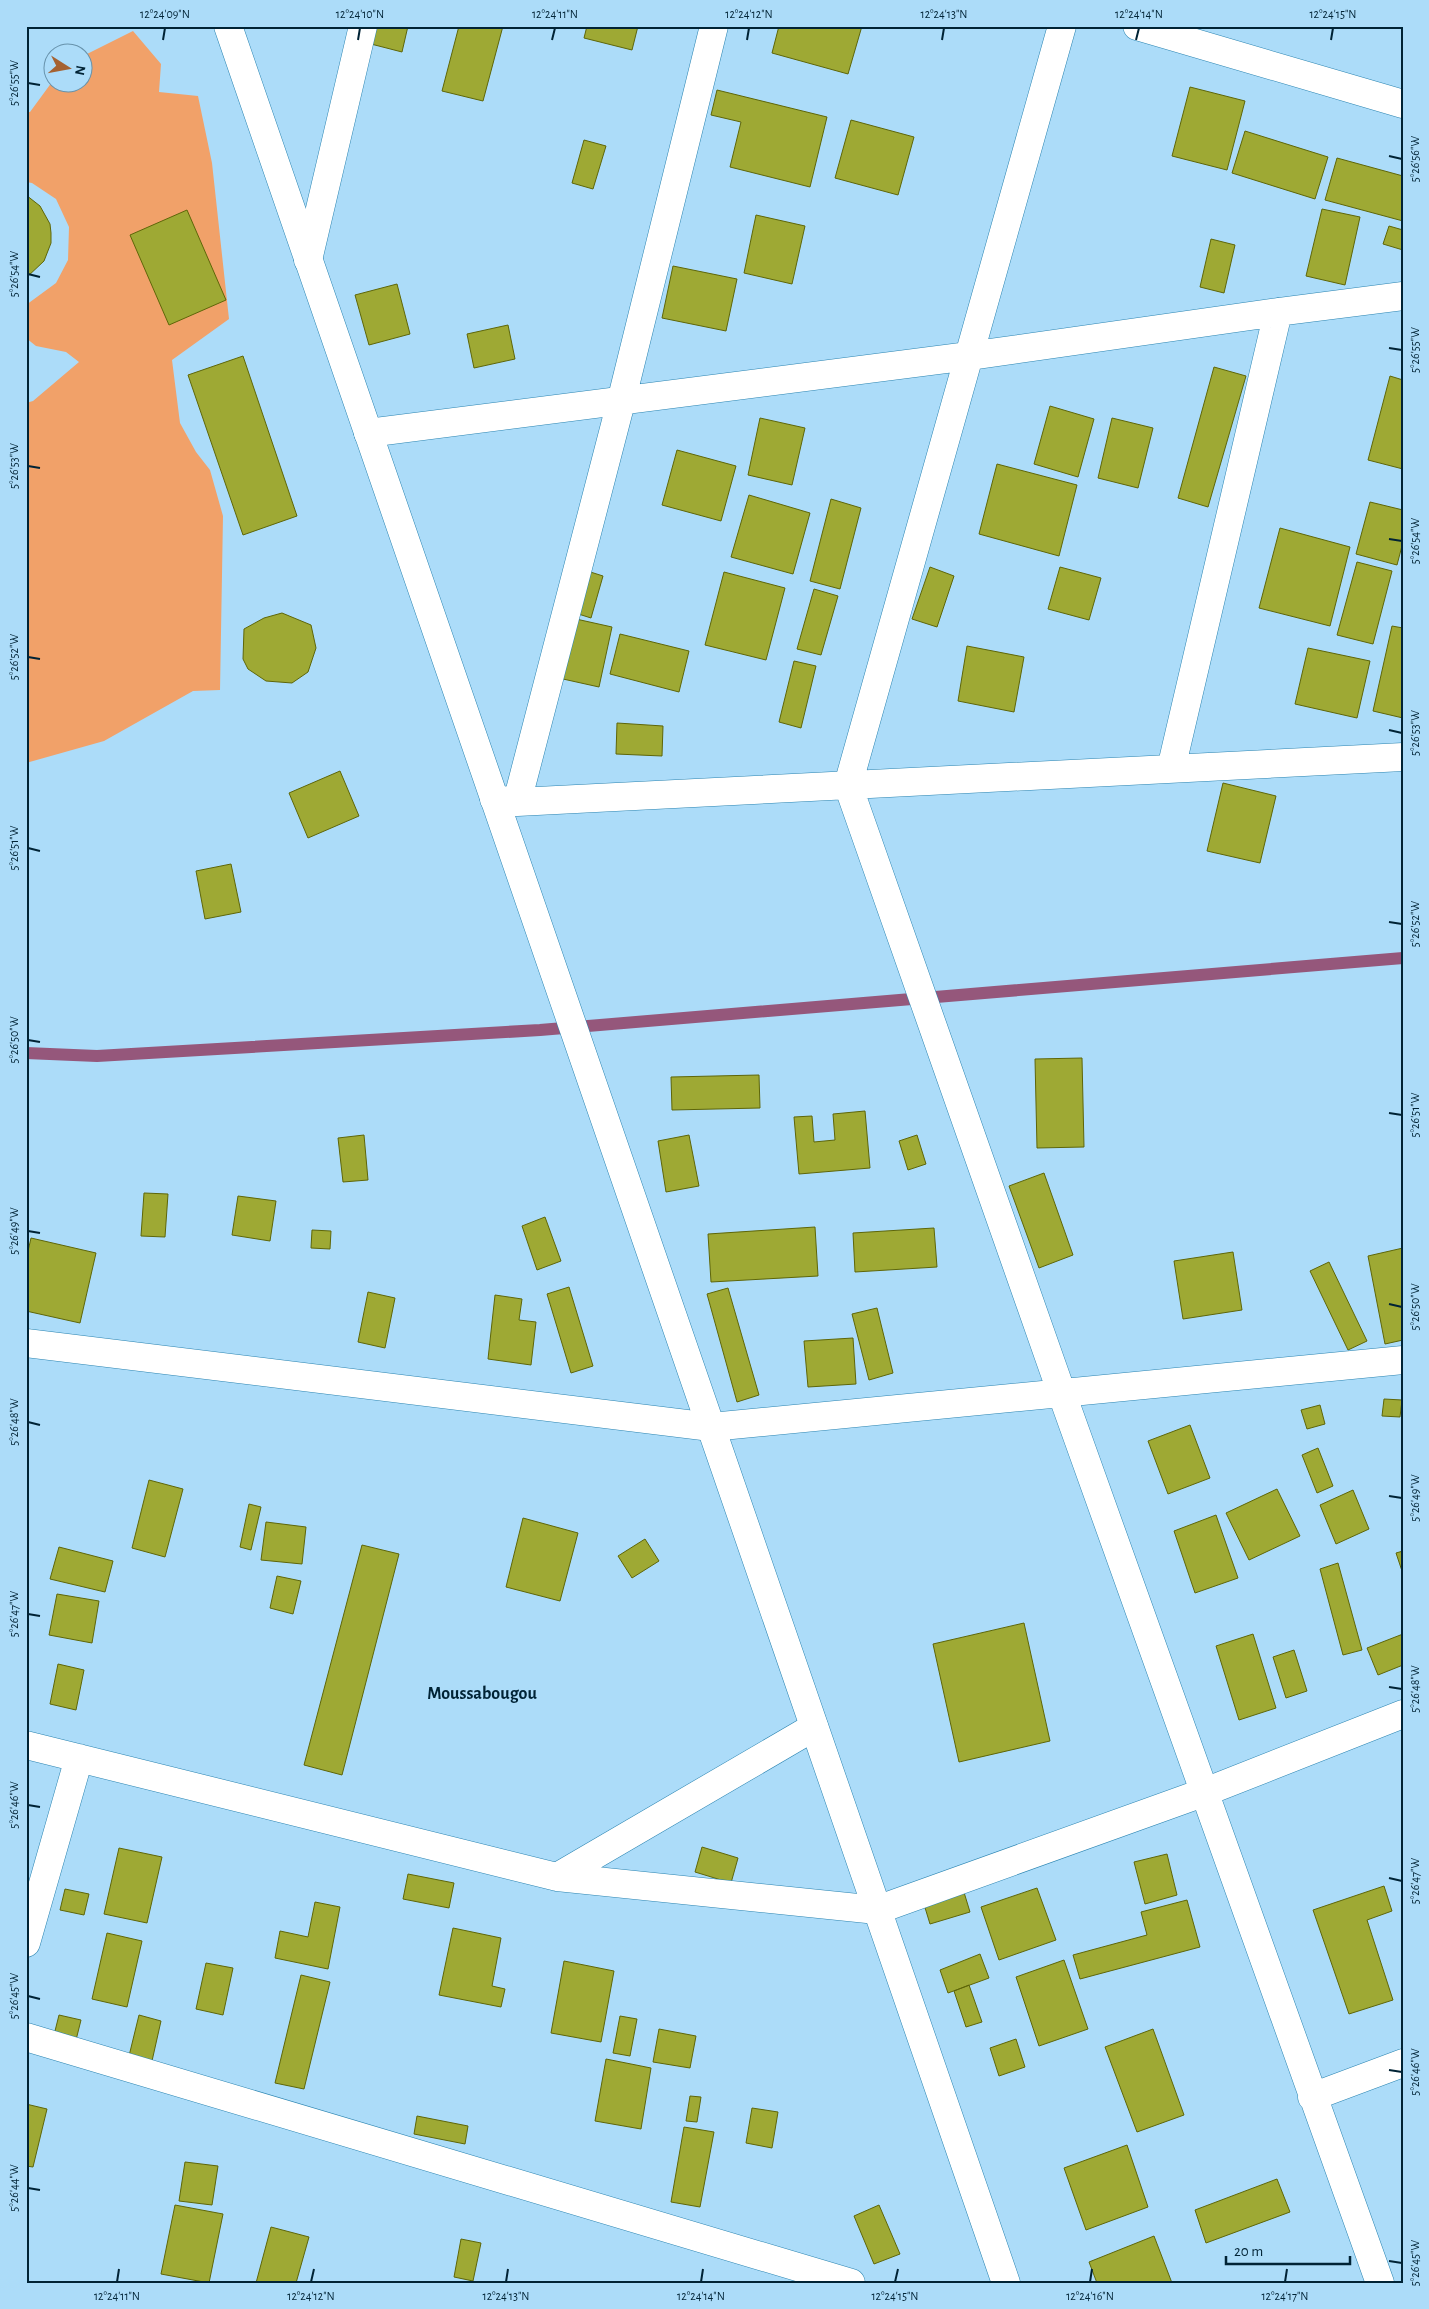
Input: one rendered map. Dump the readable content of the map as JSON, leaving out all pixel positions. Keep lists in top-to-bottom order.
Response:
{
  "districts": ["Moussabougou"],
  "scale_bar": "20 m",
  "north": "right",
  "coordinates": [
    "12°24'09\"N",
    "12°24'10\"N",
    "12°24'11\"N",
    "12°24'12\"N",
    "12°24'13\"N",
    "12°24'14\"N",
    "12°24'15\"N",
    "5°26'55\"W",
    "5°26'56\"W",
    "5°26'54\"W",
    "5°26'53\"W",
    "5°26'52\"W",
    "5°26'51\"W",
    "5°26'50\"W",
    "5°26'49\"W",
    "5°26'48\"W",
    "5°26'47\"W",
    "5°26'46\"W",
    "5°26'45\"W",
    "5°26'44\"W",
    "12°24'16\"N",
    "12°24'17\"N"
  ]
}
